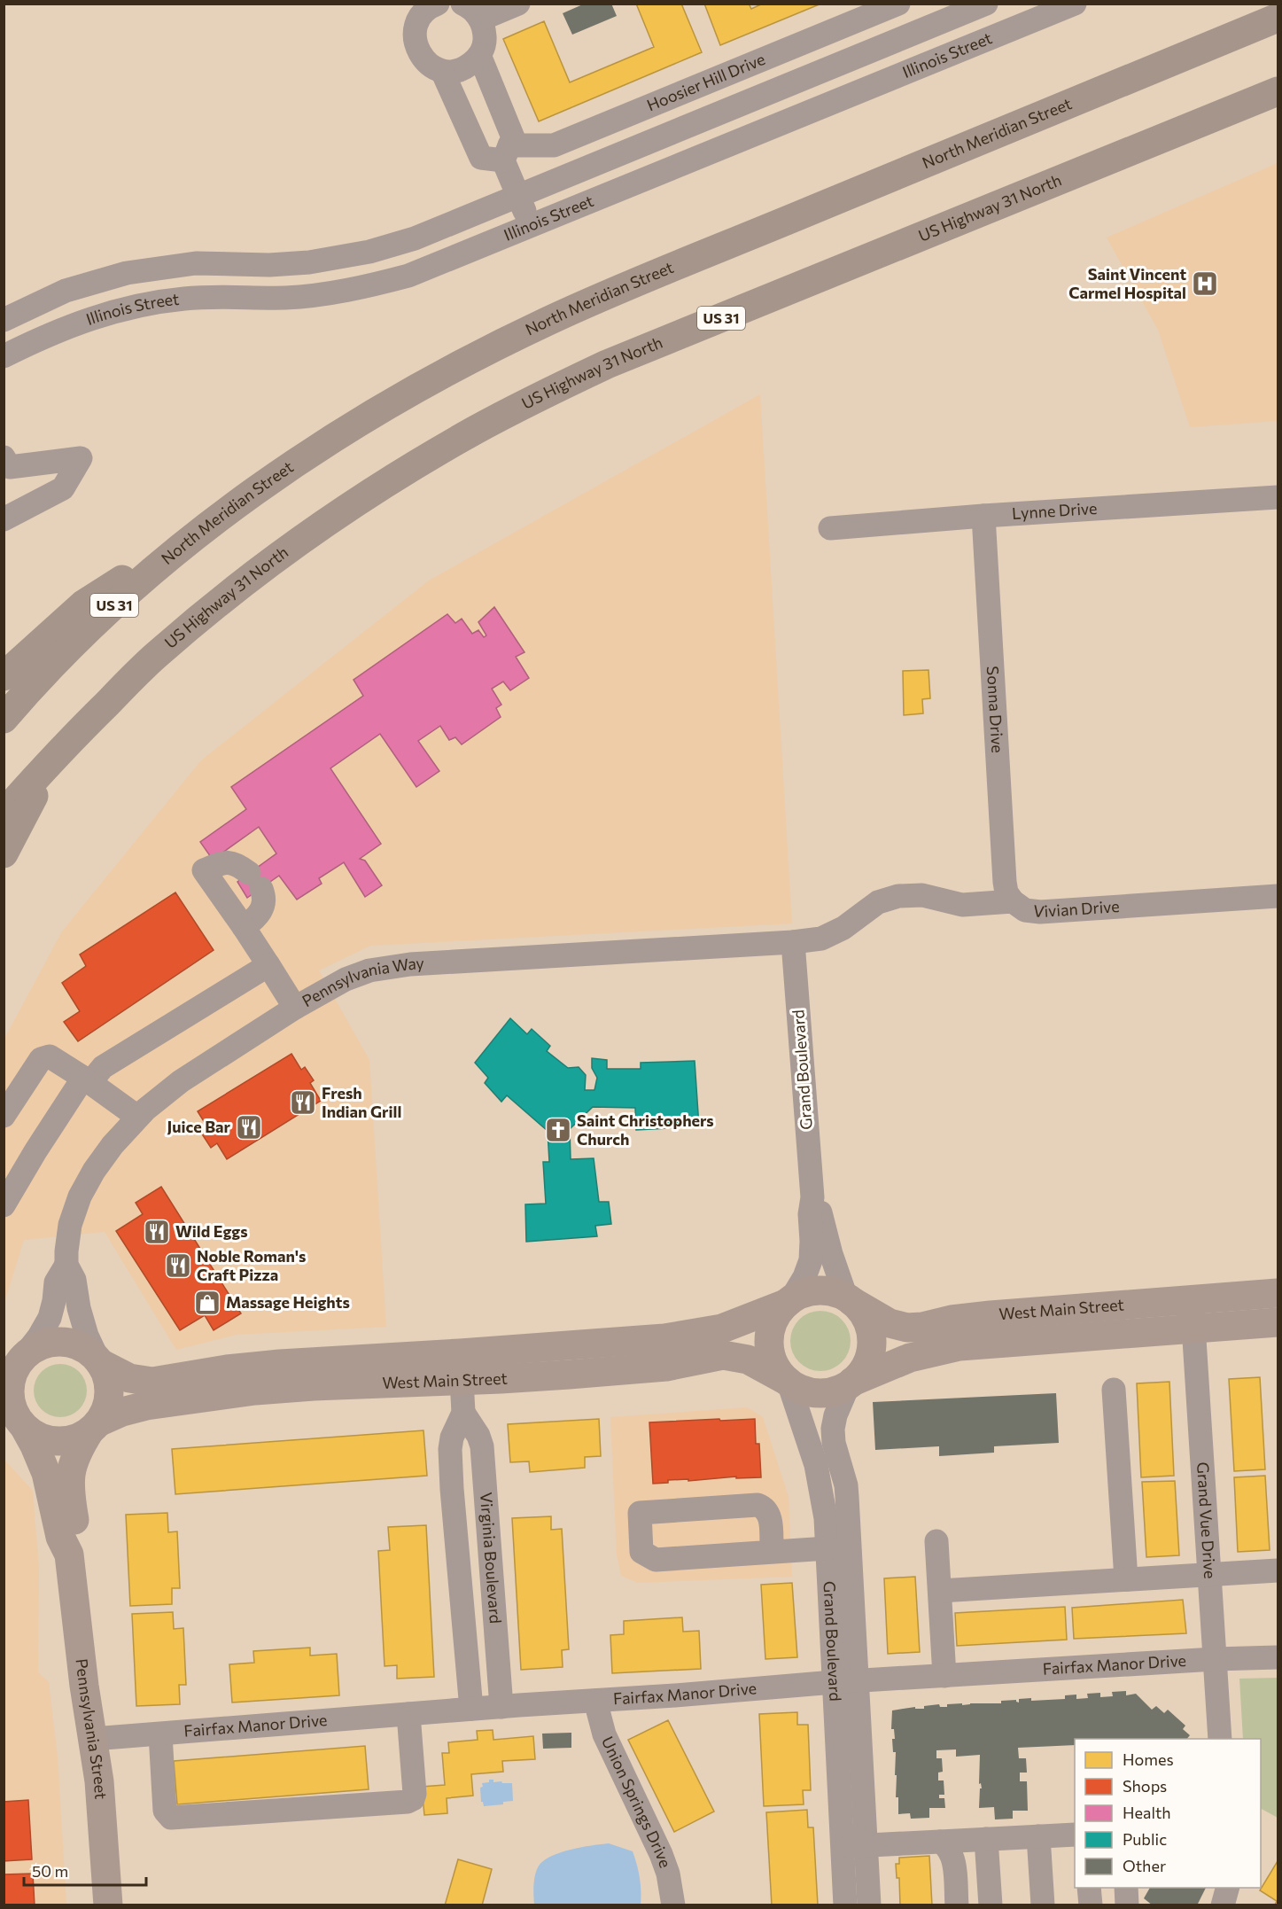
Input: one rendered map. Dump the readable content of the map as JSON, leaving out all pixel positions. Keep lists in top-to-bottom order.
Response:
{
  "streets": {
    "highway": ["North Meridian Street", "US Highway 31 North", "US 31"],
    "main road": ["West Main Street", "Pennsylvania Street"],
    "street": [
      "Illinois Street",
      "Hoosier Hill Drive",
      "Lynne Drive",
      "Sonna Drive",
      "Vivian Drive",
      "Pennsylvania Way",
      "Grand Boulevard",
      "Grand Vue Drive",
      "Virginia Boulevard",
      "Fairfax Manor Drive",
      "Union Springs Drive"
    ]
  },
  "crossings": [
    ["Lynne Drive", "Sonna Drive"],
    ["Sonna Drive", "Vivian Drive"],
    ["Vivian Drive", "Pennsylvania Way"],
    ["Vivian Drive", "Grand Boulevard"],
    ["Pennsylvania Way", "Grand Boulevard"],
    ["Pennsylvania Way", "West Main Street"],
    ["Pennsylvania Way", "Pennsylvania Street"],
    ["Grand Boulevard", "West Main Street"],
    ["Grand Boulevard", "Fairfax Manor Drive"],
    ["West Main Street", "Grand Vue Drive"],
    ["West Main Street", "Virginia Boulevard"],
    ["West Main Street", "Pennsylvania Street"],
    ["Grand Vue Drive", "Fairfax Manor Drive"],
    ["Virginia Boulevard", "Fairfax Manor Drive"],
    ["Fairfax Manor Drive", "Pennsylvania Street"],
    ["Fairfax Manor Drive", "Union Springs Drive"]
  ],
  "places": {
    "hospital": ["Saint Vincent Carmel Hospital"],
    "restaurant": [
      "Fresh Indian Grill",
      "Juice Bar",
      "Wild Eggs",
      "Noble Roman's Craft Pizza"
    ],
    "church": ["Saint Christophers Church"],
    "shop": ["Massage Heights"]
  },
  "legend": [
    "Homes",
    "Shops",
    "Health",
    "Public",
    "Other"
  ],
  "scale_bar": "50 m"
}
